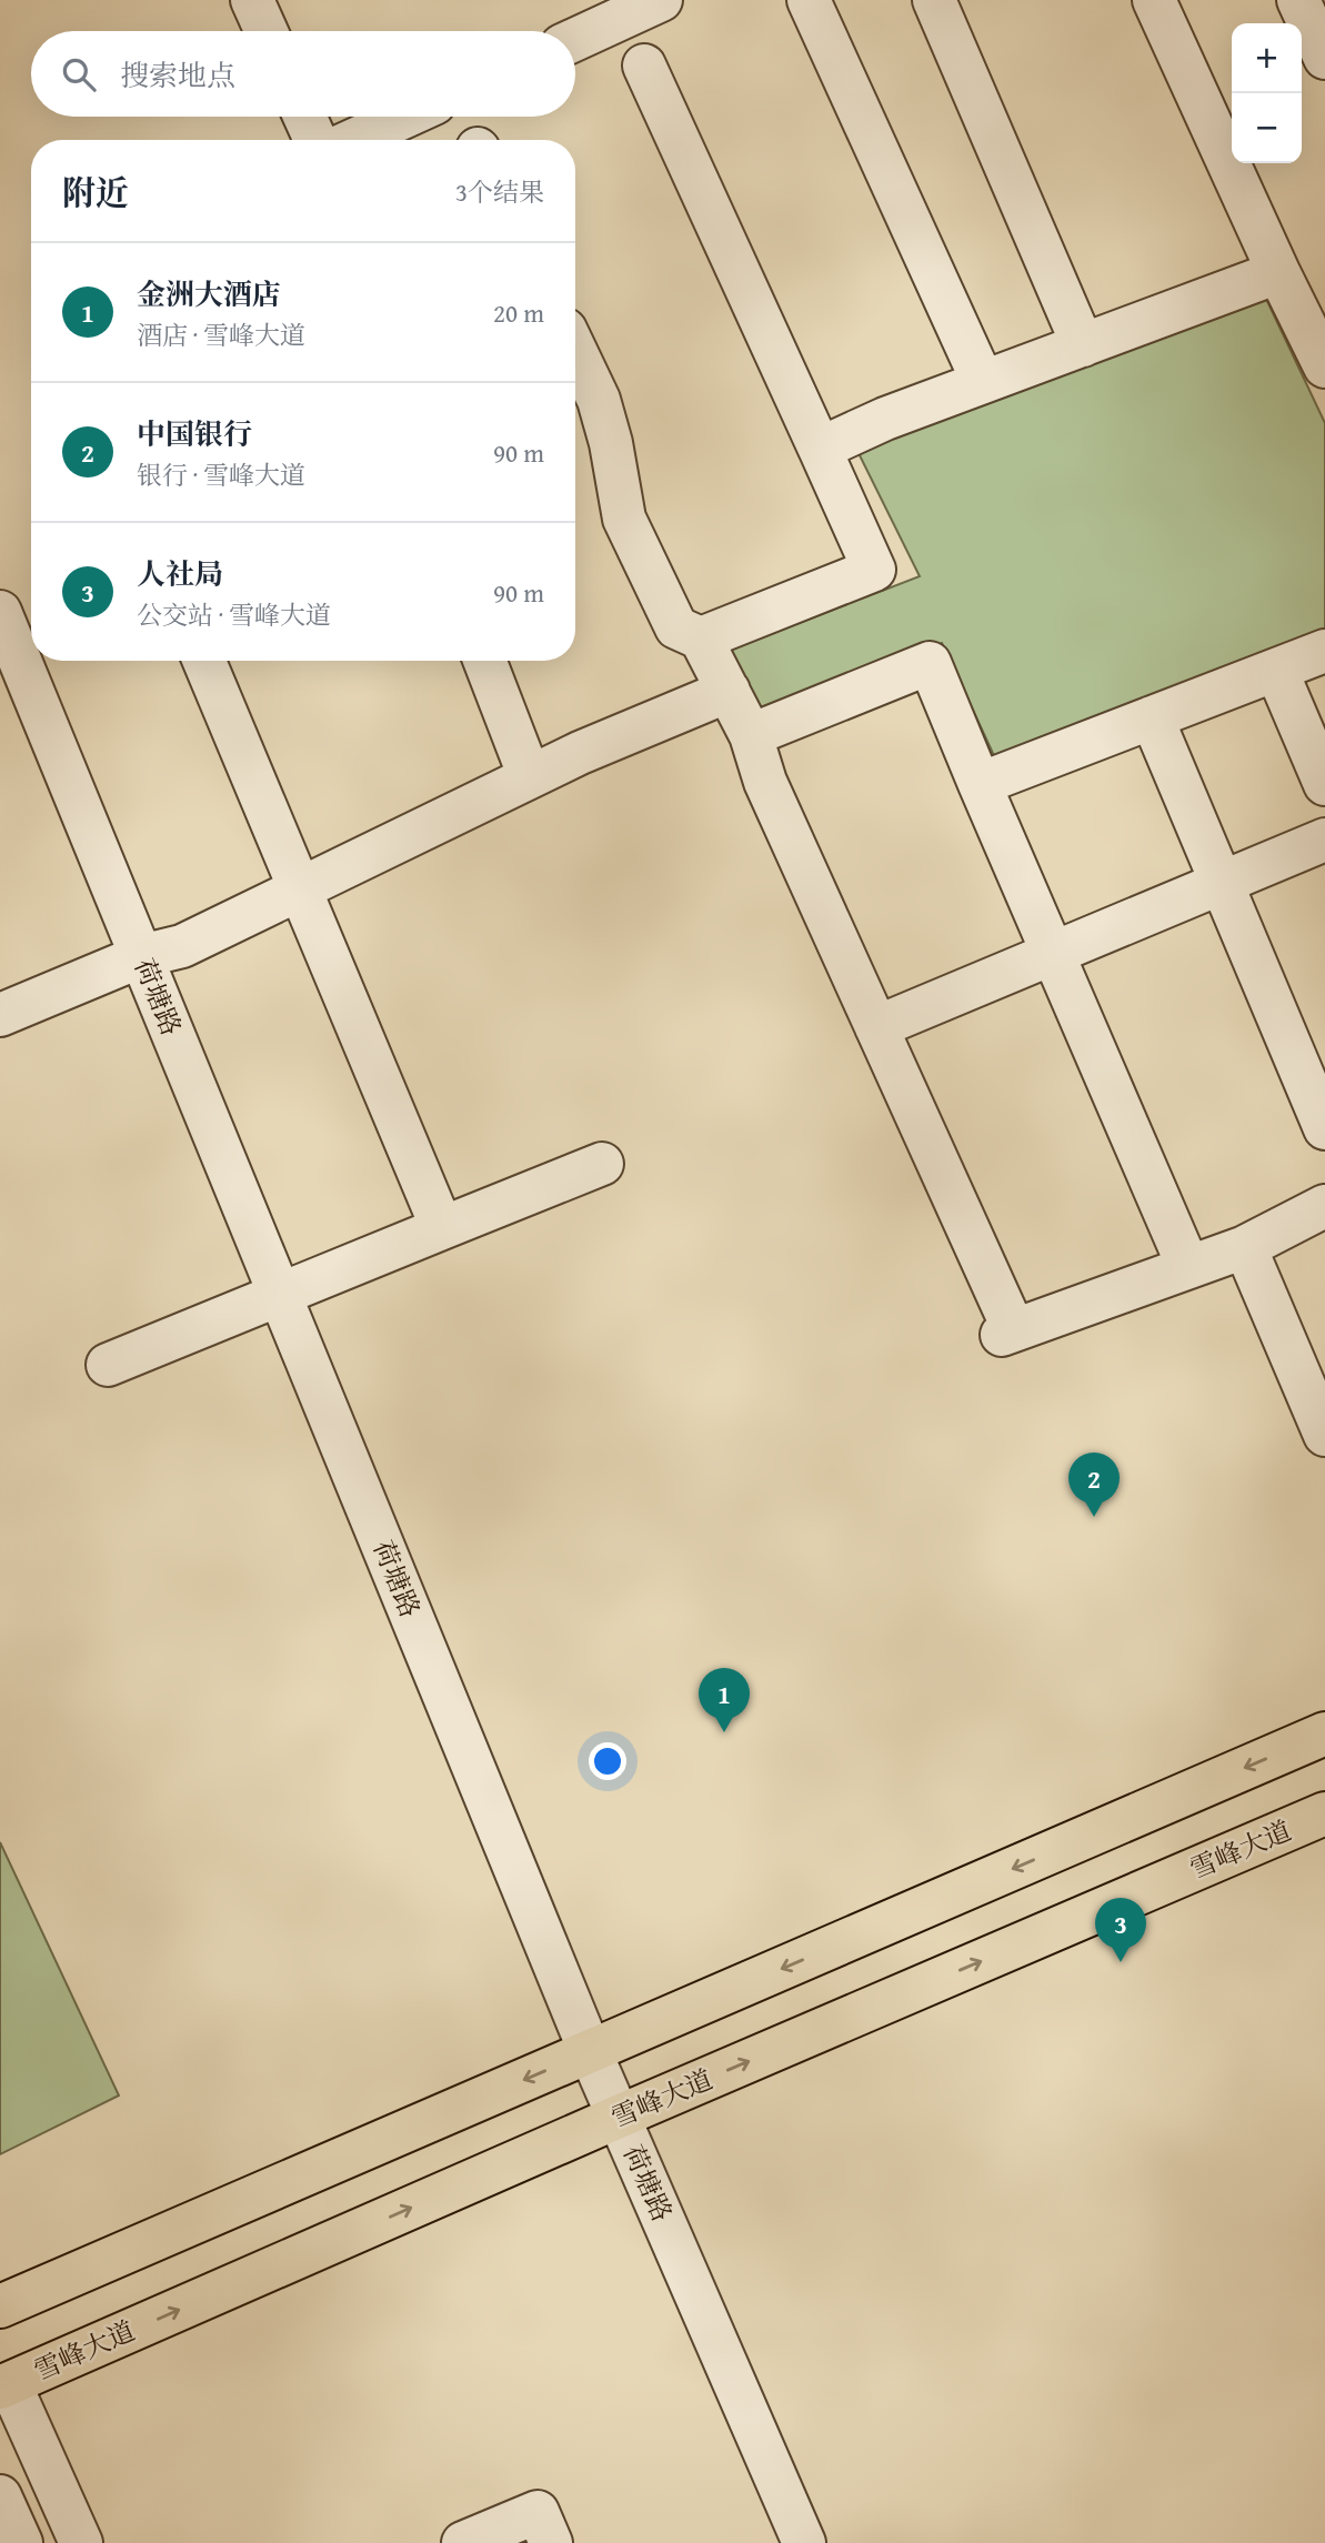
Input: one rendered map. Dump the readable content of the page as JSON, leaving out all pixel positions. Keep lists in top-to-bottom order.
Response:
{
  "streets": {
    "main road": ["雪峰大道"],
    "street": ["荷塘路"]
  },
  "crossings": [
    ["荷塘路", "雪峰大道"]
  ],
  "page": {
    "map_buttons": ["+", "−"],
    "search": "搜索地点",
    "heading": ["附近", "3个结果"],
    "list": [
      {
        "mark": "1",
        "name": "金洲大酒店",
        "note": "酒店 · 雪峰大道",
        "value": "20 m"
      },
      {
        "mark": "2",
        "name": "中国银行",
        "note": "银行 · 雪峰大道",
        "value": "90 m"
      },
      {
        "mark": "3",
        "name": "人社局",
        "note": "公交站 · 雪峰大道",
        "value": "90 m"
      }
    ],
    "pins": ["2", "1", "3"]
  }
}
